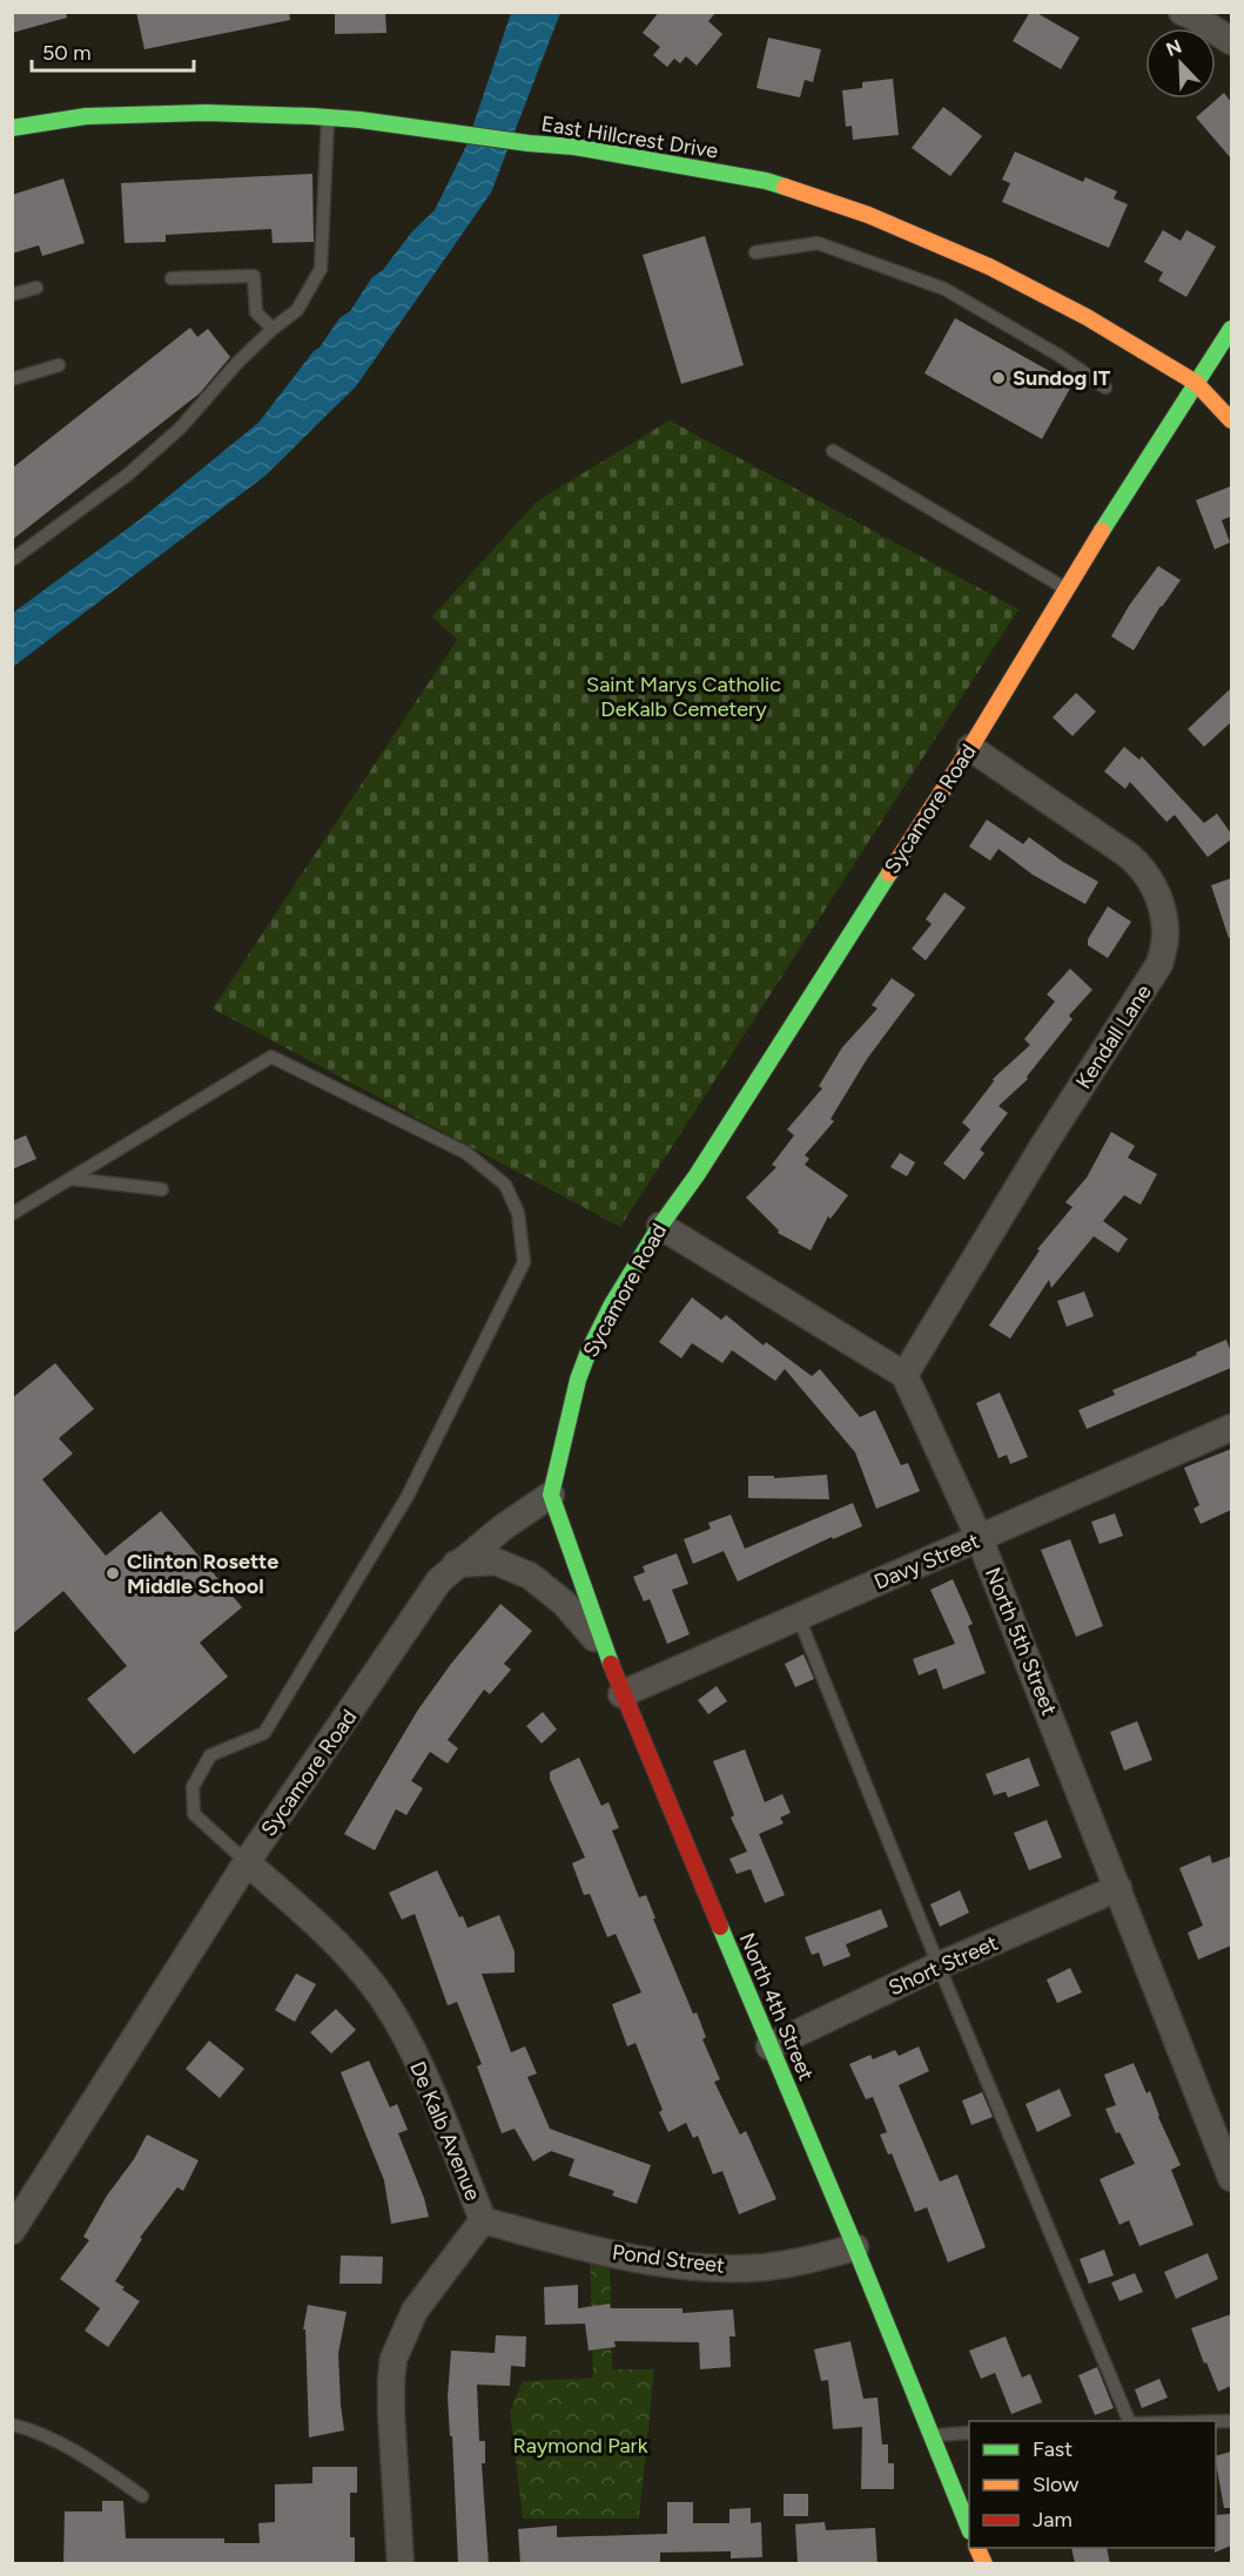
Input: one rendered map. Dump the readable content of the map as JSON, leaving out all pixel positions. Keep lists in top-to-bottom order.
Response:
{
  "streets": {
    "main road": ["East Hillcrest Drive", "Sycamore Road", "North 4th Street"],
    "street": [
      "Kendall Lane",
      "Davy Street",
      "North 5th Street",
      "Short Street",
      "De Kalb Avenue",
      "Pond Street"
    ]
  },
  "crossings": [
    ["East Hillcrest Drive", "Sycamore Road"],
    ["Sycamore Road", "Kendall Lane"],
    ["Sycamore Road", "North 4th Street"],
    ["Sycamore Road", "De Kalb Avenue"],
    ["Kendall Lane", "North 5th Street"],
    ["Davy Street", "North 5th Street"],
    ["Davy Street", "North 4th Street"],
    ["North 5th Street", "Short Street"],
    ["Short Street", "North 4th Street"],
    ["North 4th Street", "Pond Street"],
    ["De Kalb Avenue", "Pond Street"]
  ],
  "parks": ["Saint Marys Catholic DeKalb Cemetery", "Raymond Park"],
  "places": ["Sundog IT", "Clinton Rosette Middle School"],
  "legend": ["Fast", "Slow", "Jam"],
  "scale_bar": "50 m",
  "north": "top left"
}
